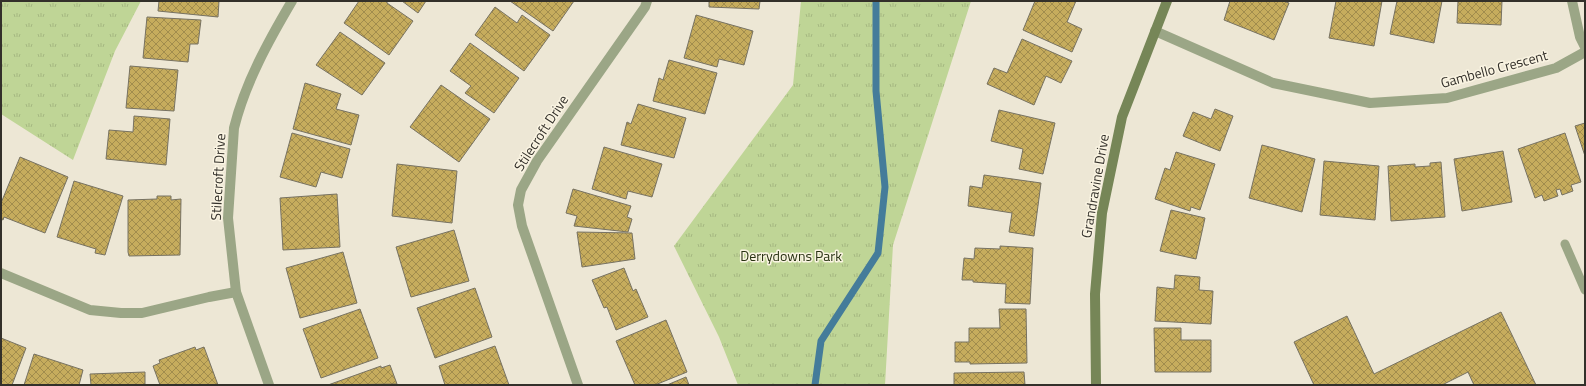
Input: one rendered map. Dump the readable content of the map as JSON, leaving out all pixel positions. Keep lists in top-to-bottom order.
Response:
{
  "streets": {
    "street": ["Gambello Crescent", "Stilecroft Drive", "Grandravine Drive"]
  },
  "crossings": [
    ["Gambello Crescent", "Grandravine Drive"]
  ],
  "parks": ["Derrydowns Park"]
}
